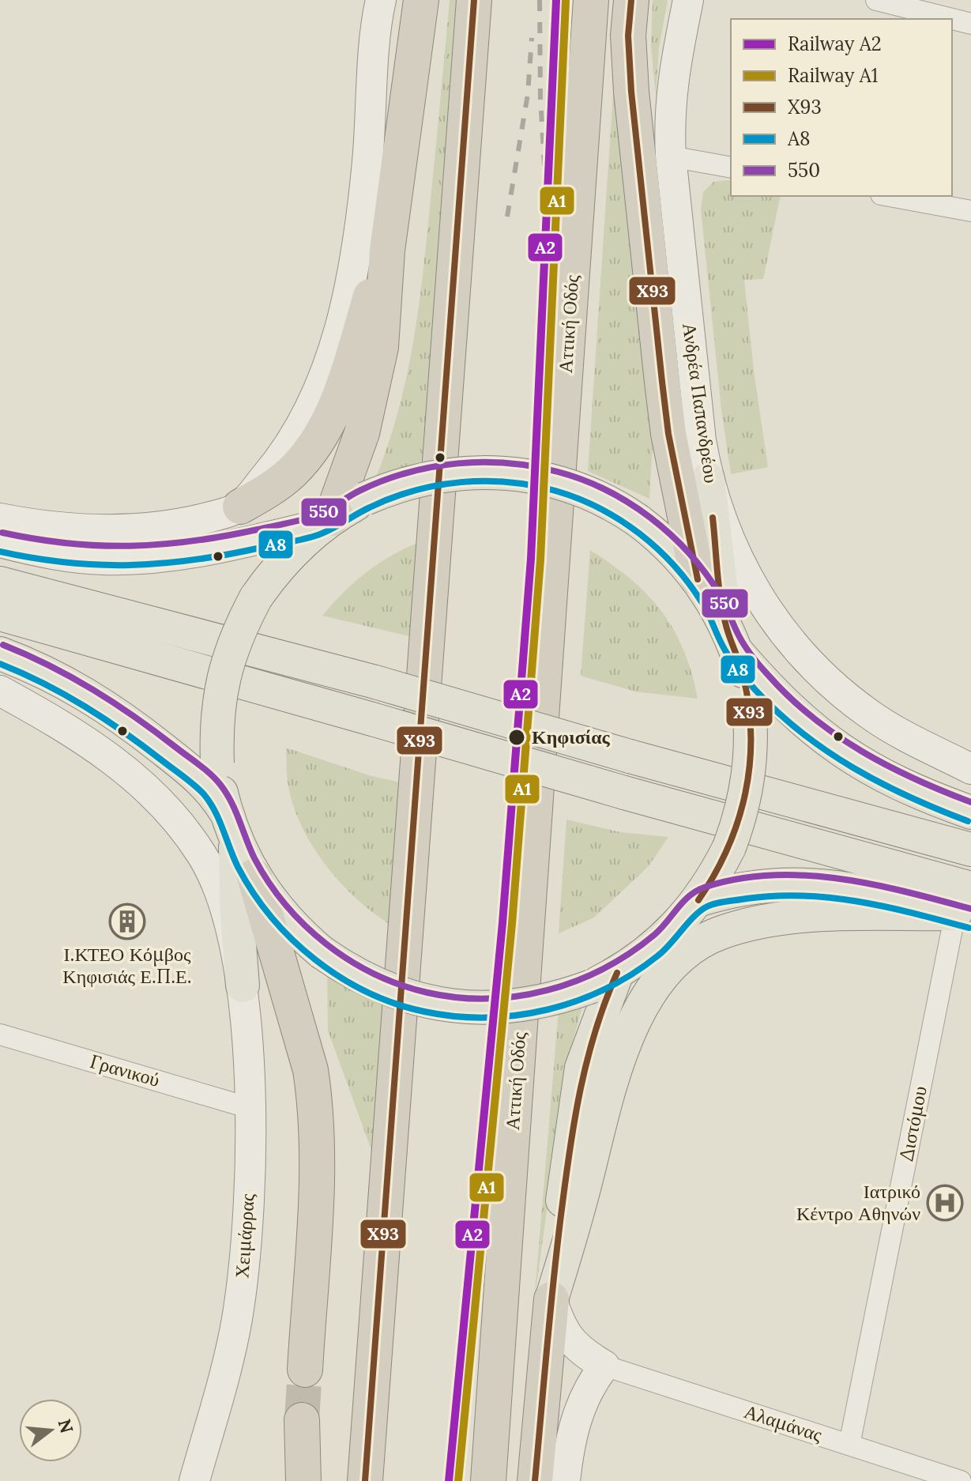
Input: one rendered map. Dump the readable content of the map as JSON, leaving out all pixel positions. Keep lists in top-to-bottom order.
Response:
{
  "streets": {
    "highway": ["Αττική Οδός"],
    "street": [
      "Ανδρέα Παπανδρέου",
      "Γρανικού",
      "Διστόμου",
      "Χειμάρρας",
      "Αλαμάνας"
    ]
  },
  "crossings": [
    ["Γρανικού", "Χειμάρρας"],
    ["Διστόμου", "Αλαμάνας"]
  ],
  "places": {
    "other": ["Κηφισίας"],
    "building": ["Ι.ΚΤΕΟ Κόμβος Κηφισιάς Ε.Π.Ε."],
    "hospital": ["Ιατρικό Κέντρο Αθηνών"]
  },
  "lines": [
    "rail line A2",
    "transit line X93",
    "rail line A1",
    "transit line 550",
    "transit line A8"
  ],
  "legend": [
    "Railway A2",
    "Railway A1",
    "X93",
    "A8",
    "550"
  ],
  "north": "right"
}
